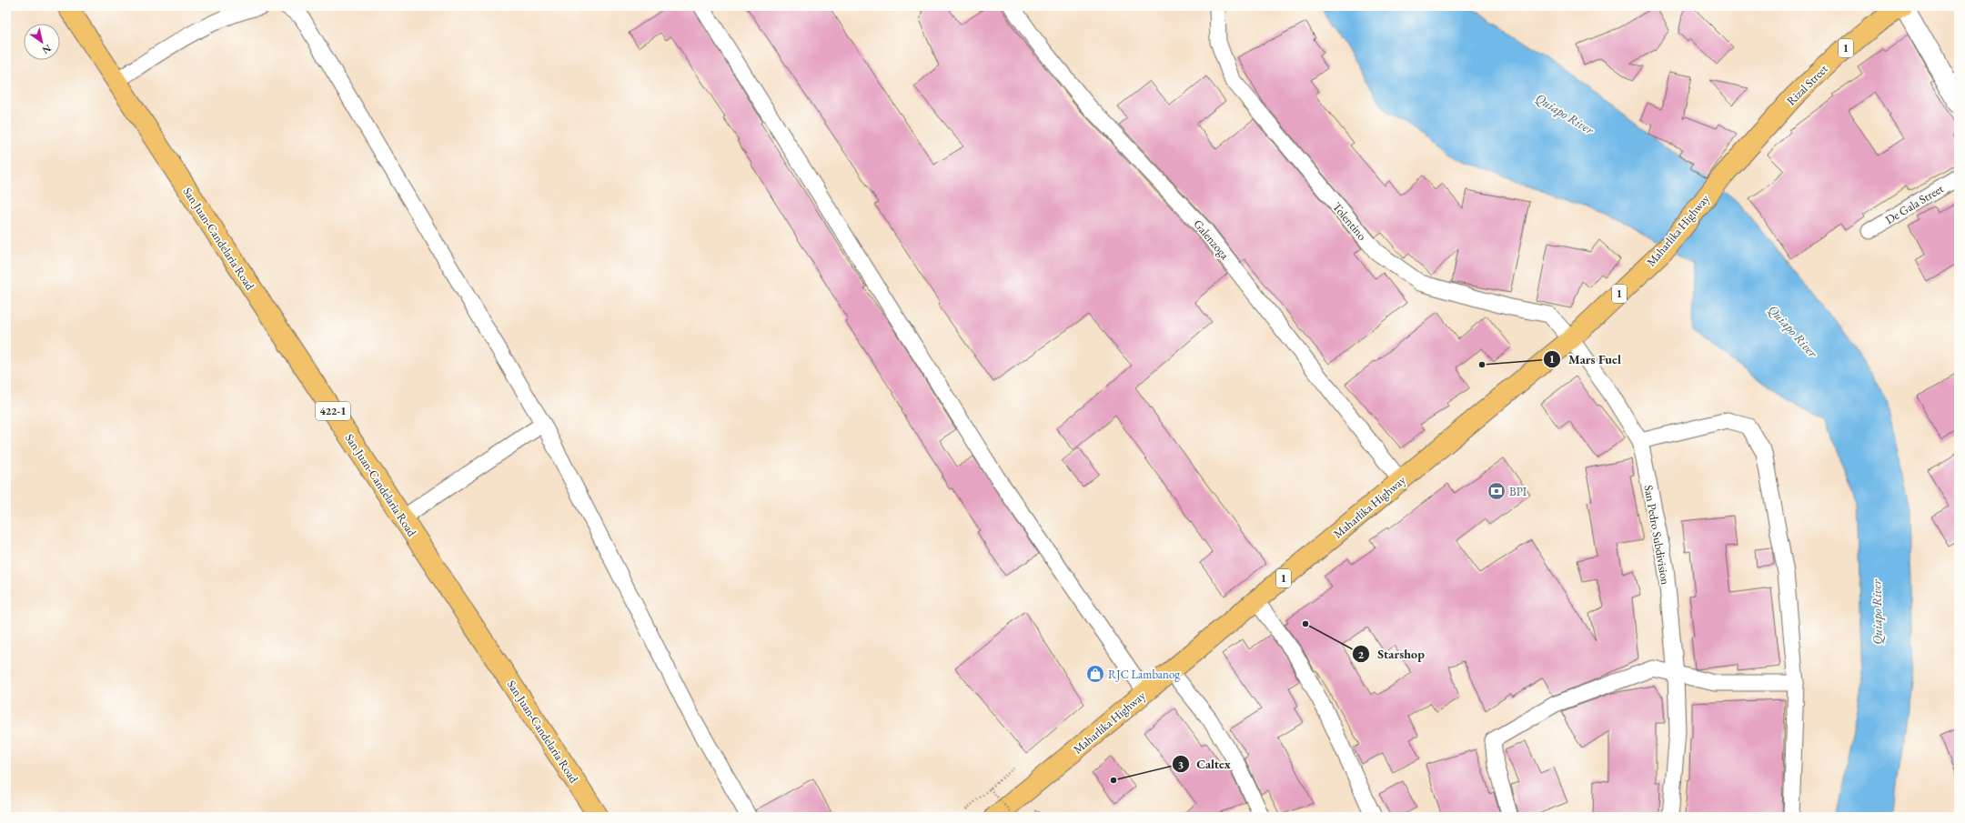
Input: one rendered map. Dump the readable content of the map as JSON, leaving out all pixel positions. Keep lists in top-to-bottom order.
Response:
{
  "streets": {
    "main road": [
      "1",
      "Rizal Street",
      "Maharlika Highway",
      "San Juan-Candelaria Road",
      "422-1"
    ],
    "street": [
      "De Gala Street",
      "Tolentino",
      "Galenzoga",
      "San Pedro Subdivision"
    ]
  },
  "crossings": [
    ["Rizal Street", "Maharlika Highway"],
    ["Tolentino", "Maharlika Highway"],
    ["Tolentino", "San Pedro Subdivision"],
    ["Maharlika Highway", "Galenzoga"],
    ["Maharlika Highway", "San Pedro Subdivision"]
  ],
  "water": ["Quiapo River"],
  "places": {
    "other": ["Mars Fuel", "Starshop", "Caltex"],
    "bank": ["BPI"],
    "shop": ["RJC Lambanog"]
  },
  "north": "bottom right"
}
